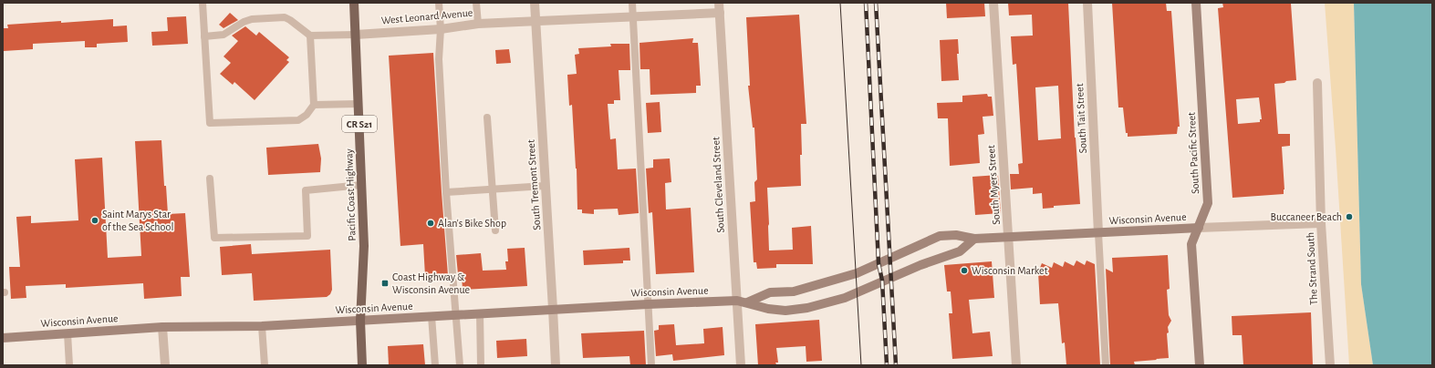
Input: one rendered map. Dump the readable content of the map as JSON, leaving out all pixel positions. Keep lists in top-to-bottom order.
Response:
{
  "streets": {
    "main road": [
      "CR S21",
      "South Pacific Street",
      "Pacific Coast Highway",
      "Wisconsin Avenue"
    ],
    "street": [
      "West Leonard Avenue",
      "South Tait Street",
      "South Tremont Street",
      "South Cleveland Street",
      "South Myers Street",
      "The Strand South"
    ]
  },
  "crossings": [
    ["West Leonard Avenue", "South Tremont Street"],
    ["West Leonard Avenue", "South Cleveland Street"],
    ["West Leonard Avenue", "Pacific Coast Highway"],
    ["South Tait Street", "Wisconsin Avenue"],
    ["CR S21", "Pacific Coast Highway"],
    ["CR S21", "Wisconsin Avenue"],
    ["South Pacific Street", "Wisconsin Avenue"],
    ["South Tremont Street", "Wisconsin Avenue"],
    ["South Cleveland Street", "Wisconsin Avenue"],
    ["South Myers Street", "Wisconsin Avenue"],
    ["Pacific Coast Highway", "Wisconsin Avenue"],
    ["Wisconsin Avenue", "The Strand South"]
  ],
  "places": {
    "other": [
      "Buccaneer Beach",
      "Saint Marys Star of the Sea School",
      "Alan's Bike Shop",
      "Wisconsin Market"
    ],
    "transit": ["Coast Highway & Wisconsin Avenue"]
  }
}
